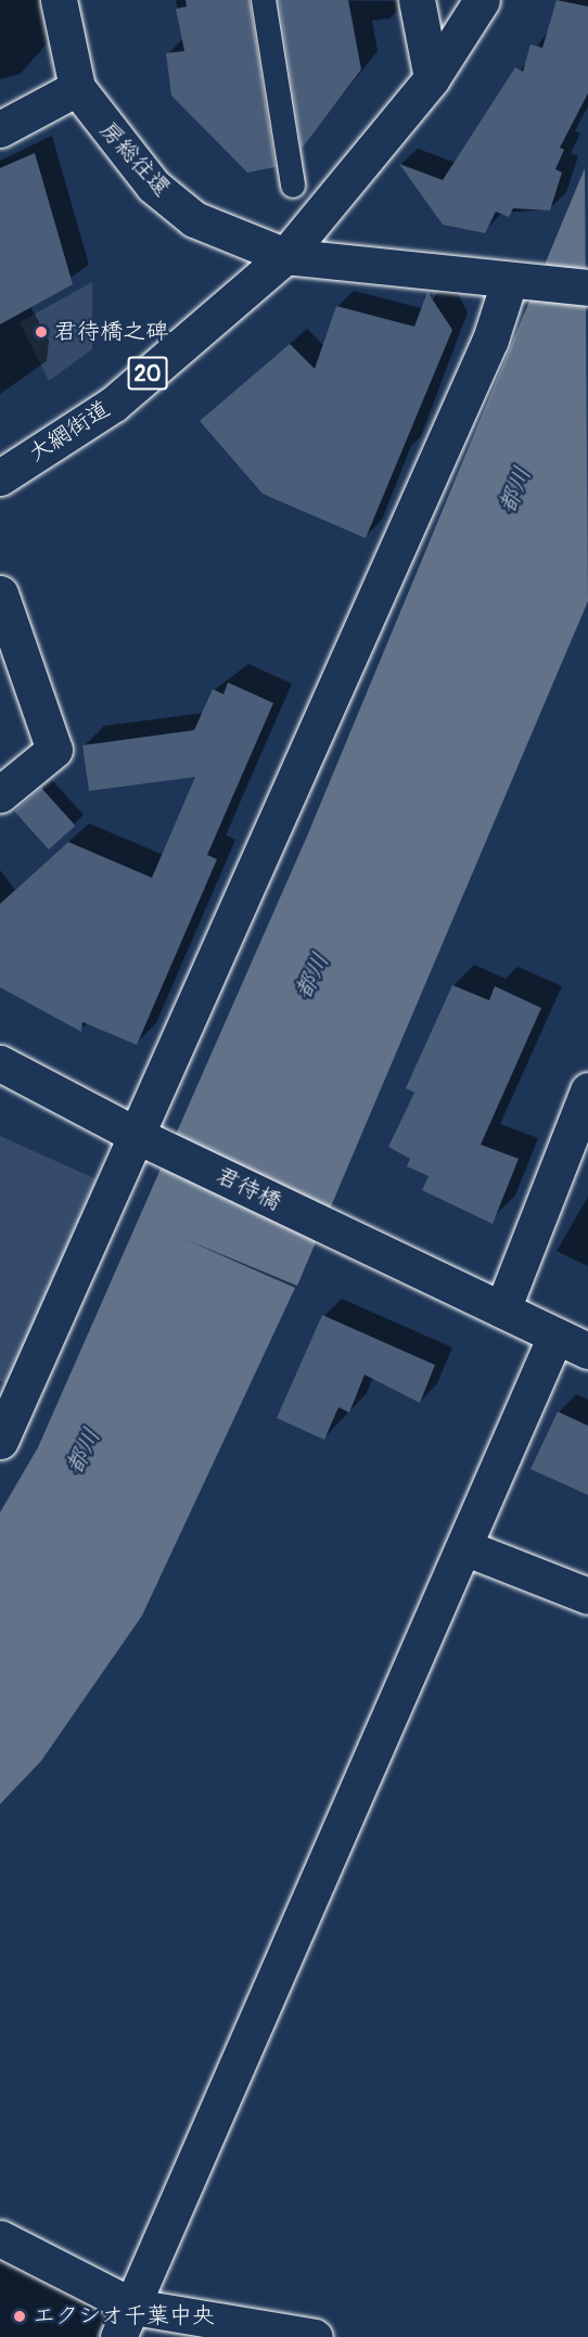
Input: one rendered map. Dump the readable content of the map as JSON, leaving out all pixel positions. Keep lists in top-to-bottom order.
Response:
{
  "streets": {
    "street": [
      "房総往還",
      "20",
      "大網街道",
      "君待橋"
    ]
  },
  "crossings": [
    ["房総往還", "大網街道"]
  ],
  "water": ["都川"],
  "places": ["君待橋之碑", "エクシオ千葉中央"]
}
